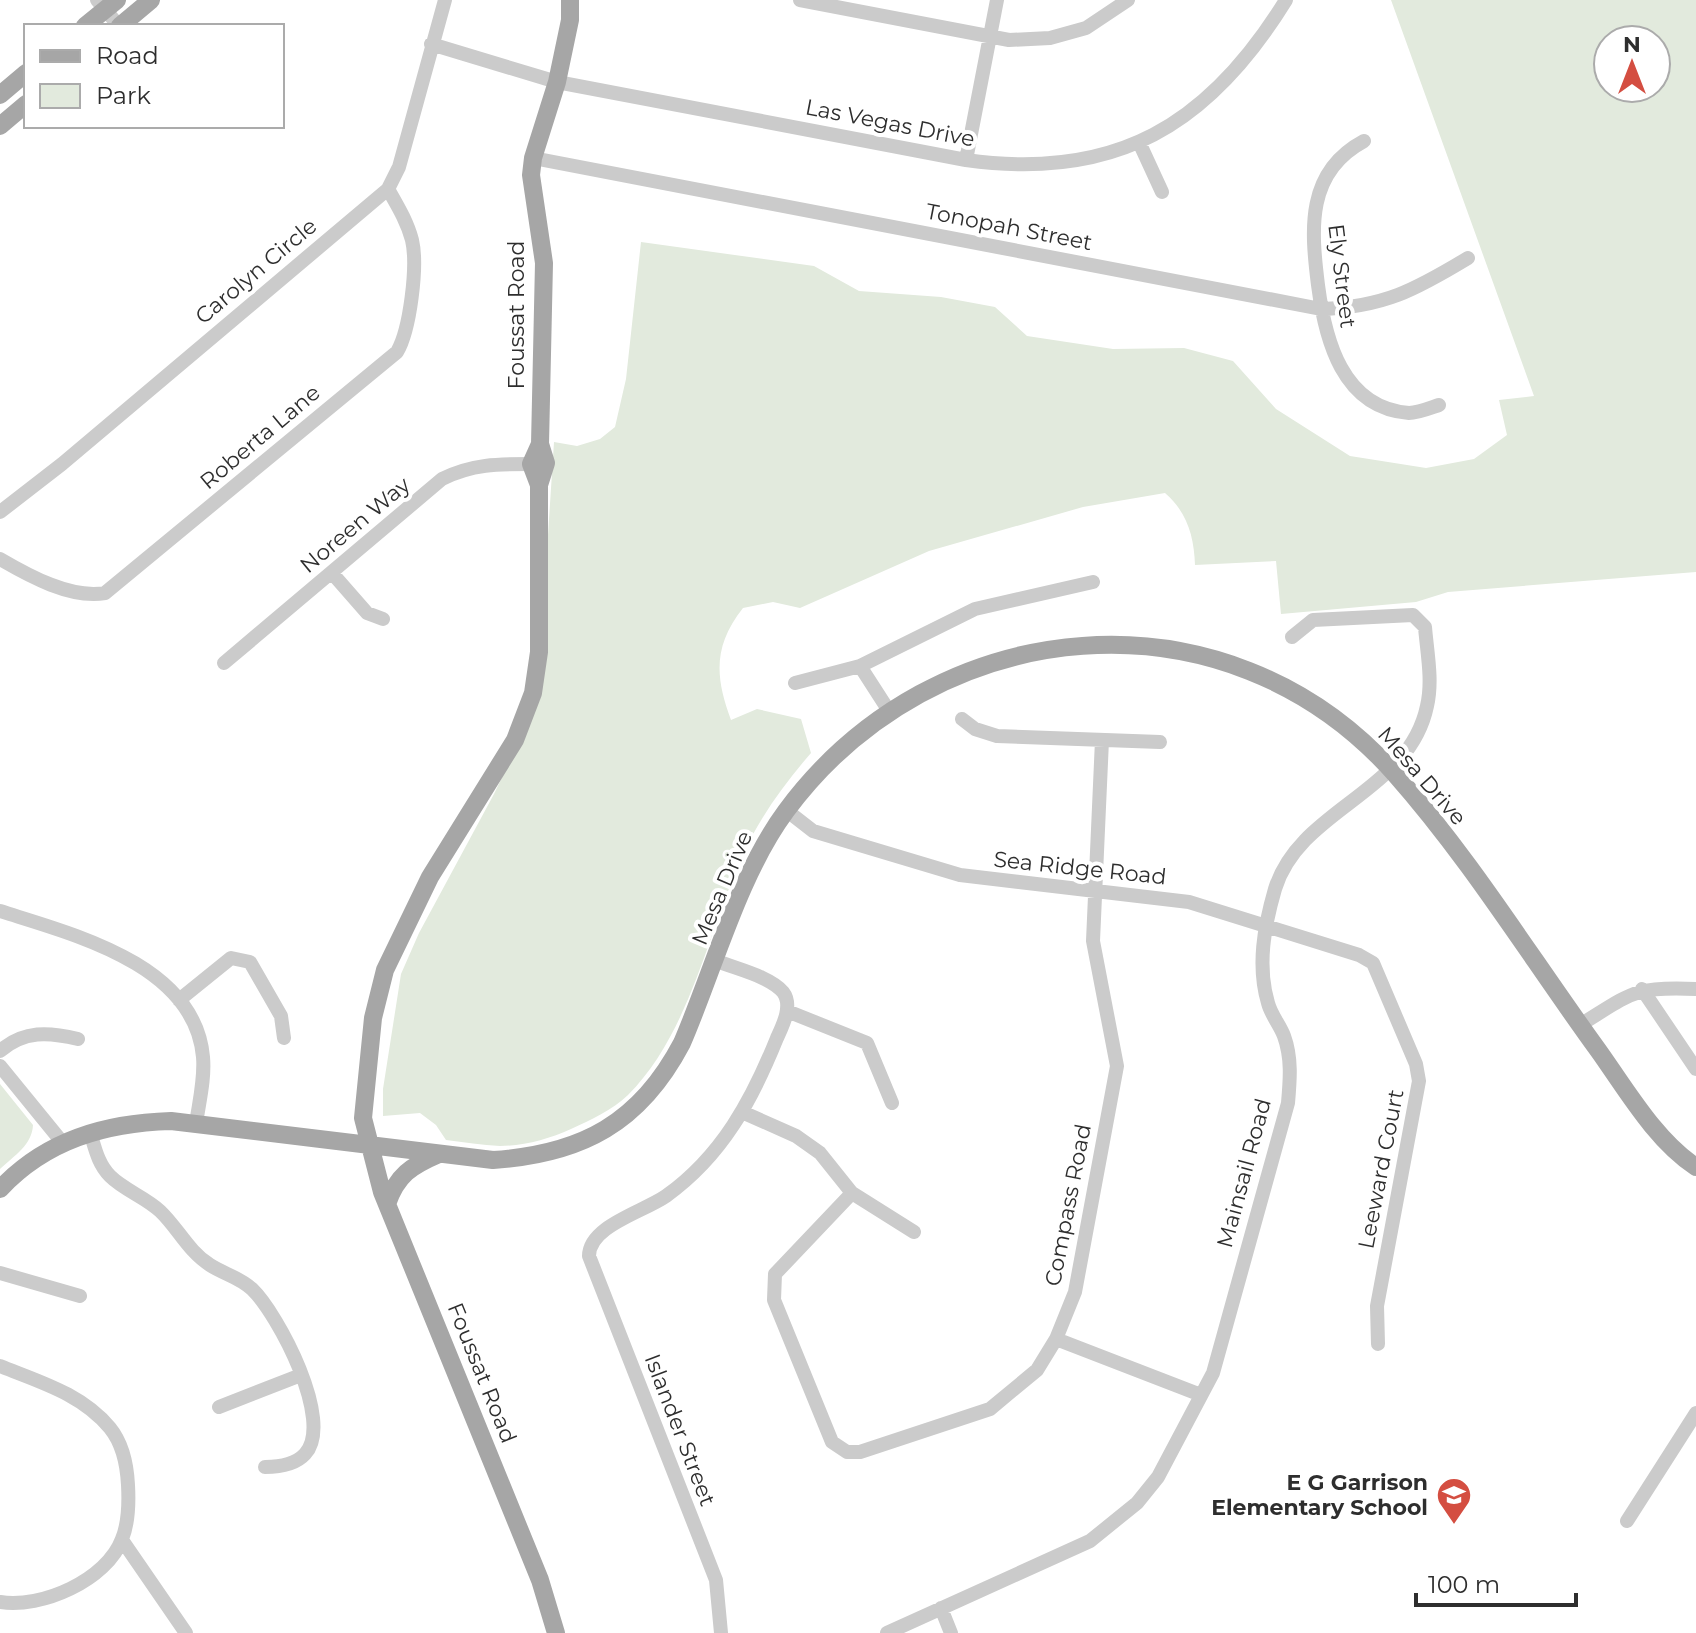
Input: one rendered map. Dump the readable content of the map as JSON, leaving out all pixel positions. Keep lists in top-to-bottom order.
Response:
{
  "streets": {
    "main road": ["Foussat Road", "Mesa Drive"],
    "street": [
      "Las Vegas Drive",
      "Tonopah Street",
      "Carolyn Circle",
      "Ely Street",
      "Roberta Lane",
      "Noreen Way",
      "Sea Ridge Road",
      "Leeward Court",
      "Mainsail Road",
      "Compass Road",
      "Islander Street"
    ]
  },
  "crossings": [
    ["Las Vegas Drive", "Carolyn Circle"],
    ["Las Vegas Drive", "Foussat Road"],
    ["Tonopah Street", "Ely Street"],
    ["Tonopah Street", "Foussat Road"],
    ["Carolyn Circle", "Roberta Lane"],
    ["Foussat Road", "Noreen Way"],
    ["Foussat Road", "Mesa Drive"],
    ["Mesa Drive", "Sea Ridge Road"],
    ["Mesa Drive", "Mainsail Road"],
    ["Sea Ridge Road", "Leeward Court"],
    ["Sea Ridge Road", "Mainsail Road"],
    ["Sea Ridge Road", "Compass Road"]
  ],
  "places": {
    "school or university": ["E G Garrison Elementary School"]
  },
  "legend": ["Road", "Park"],
  "scale_bar": "100 m",
  "north": "top"
}
